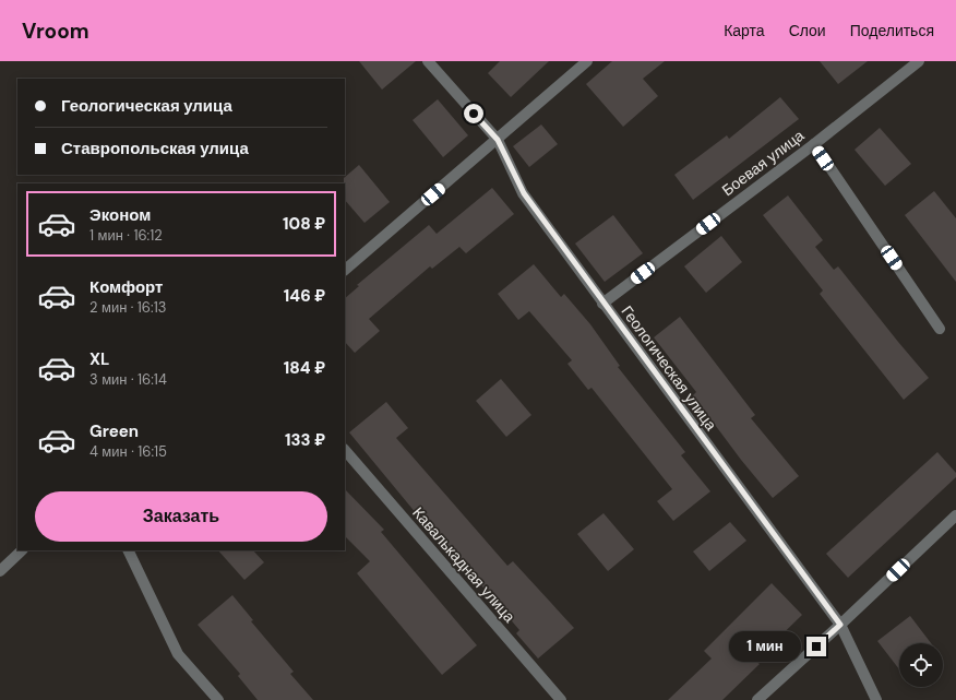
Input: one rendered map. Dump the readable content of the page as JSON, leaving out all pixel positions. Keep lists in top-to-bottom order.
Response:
{
  "streets": {
    "street": ["Боевая улица", "Геологическая улица", "Кавалькадная улица"]
  },
  "crossings": [
    ["Боевая улица", "Геологическая улица"]
  ],
  "page": {
    "header": "Vroom",
    "nav": ["Карта", "Слои", "Поделиться"],
    "banner": ["Геологическая улица", "Ставропольская улица"],
    "list": [
      {
        "name": "Эконом",
        "note": "1 мин · 16:12",
        "value": "108 ₽"
      },
      {
        "name": "Комфорт",
        "note": "2 мин · 16:13",
        "value": "146 ₽"
      },
      {
        "name": "XL",
        "note": "3 мин · 16:14",
        "value": "184 ₽"
      },
      {
        "name": "Green",
        "note": "4 мин · 16:15",
        "value": "133 ₽"
      }
    ],
    "buttons": "Заказать",
    "bubble": "1 мин"
  }
}
